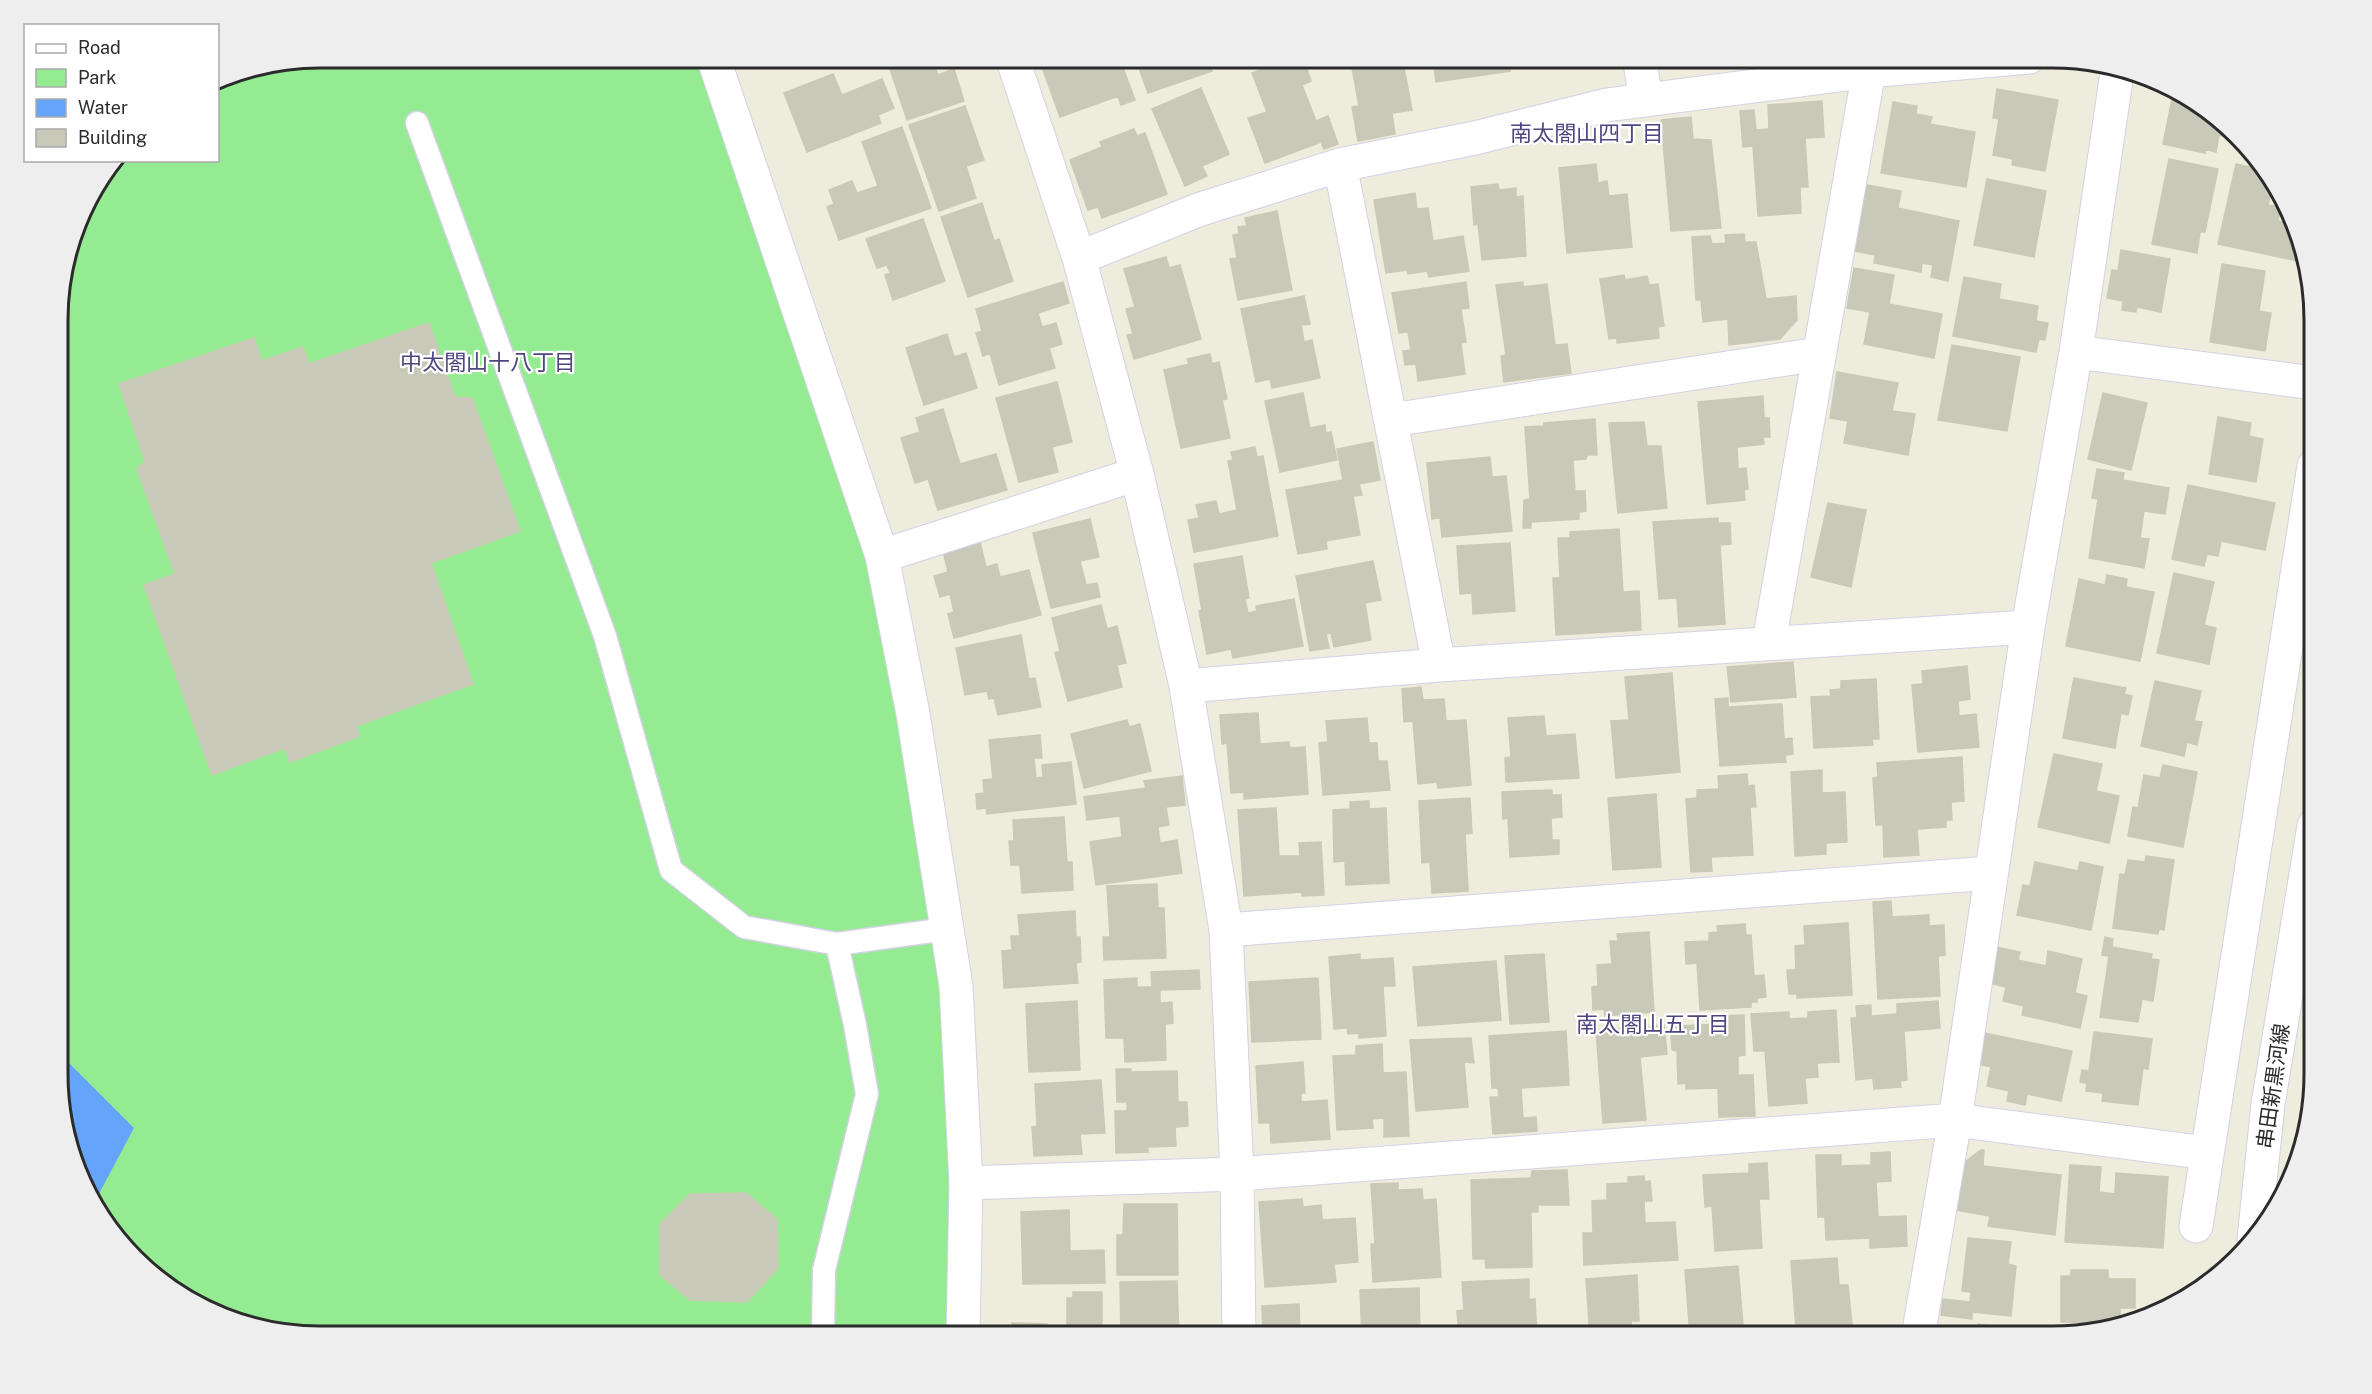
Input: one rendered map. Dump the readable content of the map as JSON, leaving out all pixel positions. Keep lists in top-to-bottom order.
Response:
{
  "streets": {
    "street": ["串田新黒河線"]
  },
  "districts": ["南太閤山四丁目", "中太閤山十八丁目", "南太閤山五丁目"],
  "legend": [
    "Road",
    "Park",
    "Water",
    "Building"
  ]
}
